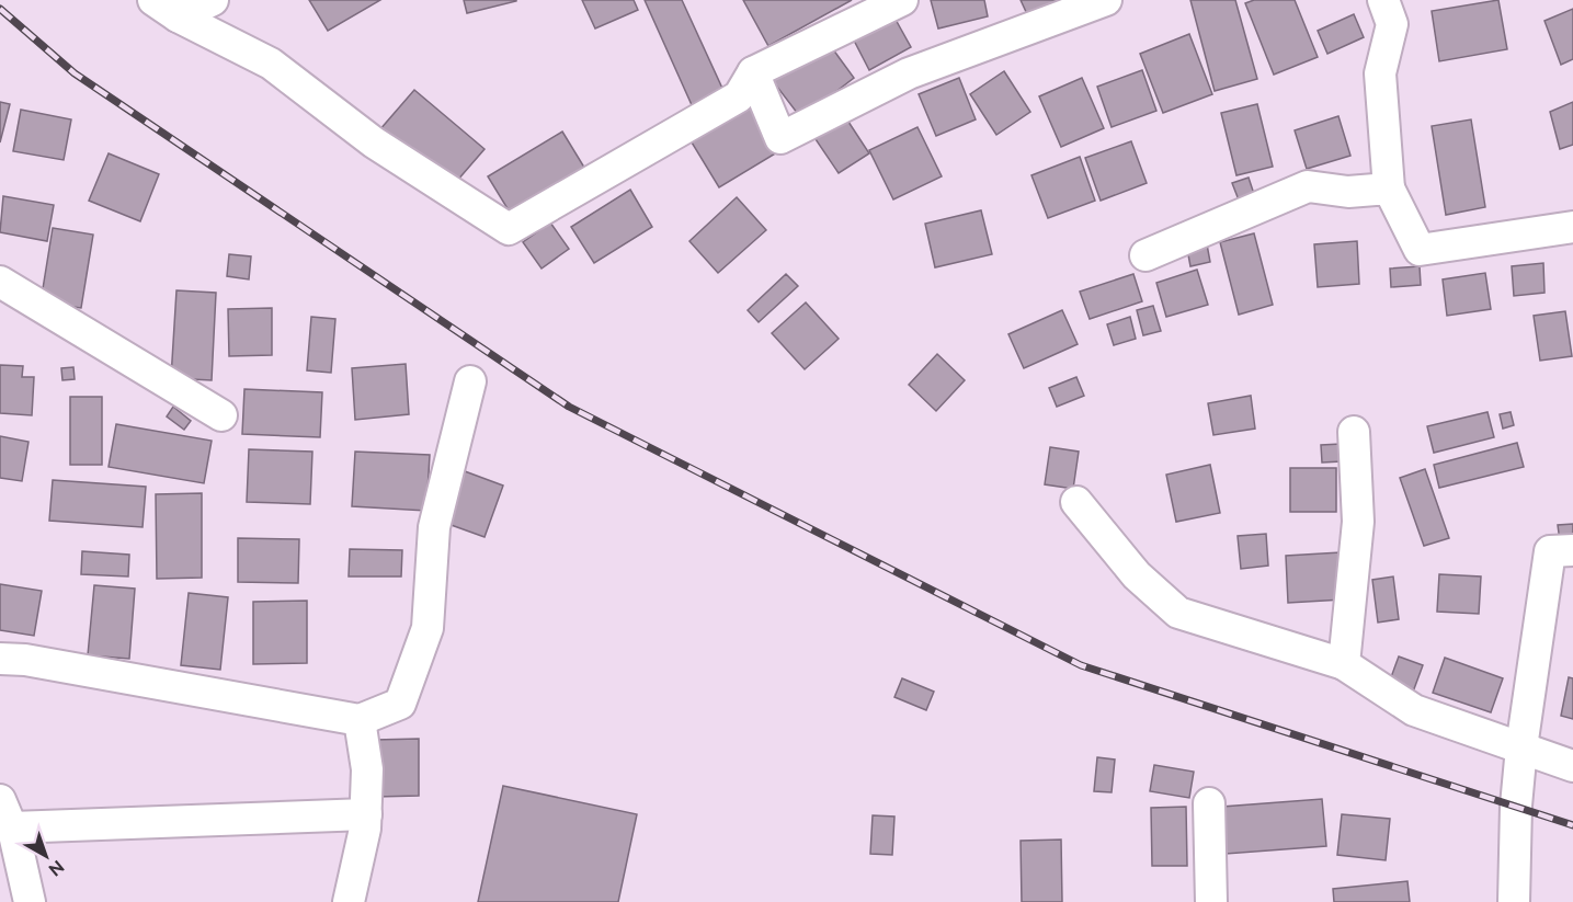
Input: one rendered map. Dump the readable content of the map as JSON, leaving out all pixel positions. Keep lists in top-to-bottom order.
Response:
{
  "north": "bottom right"
}
